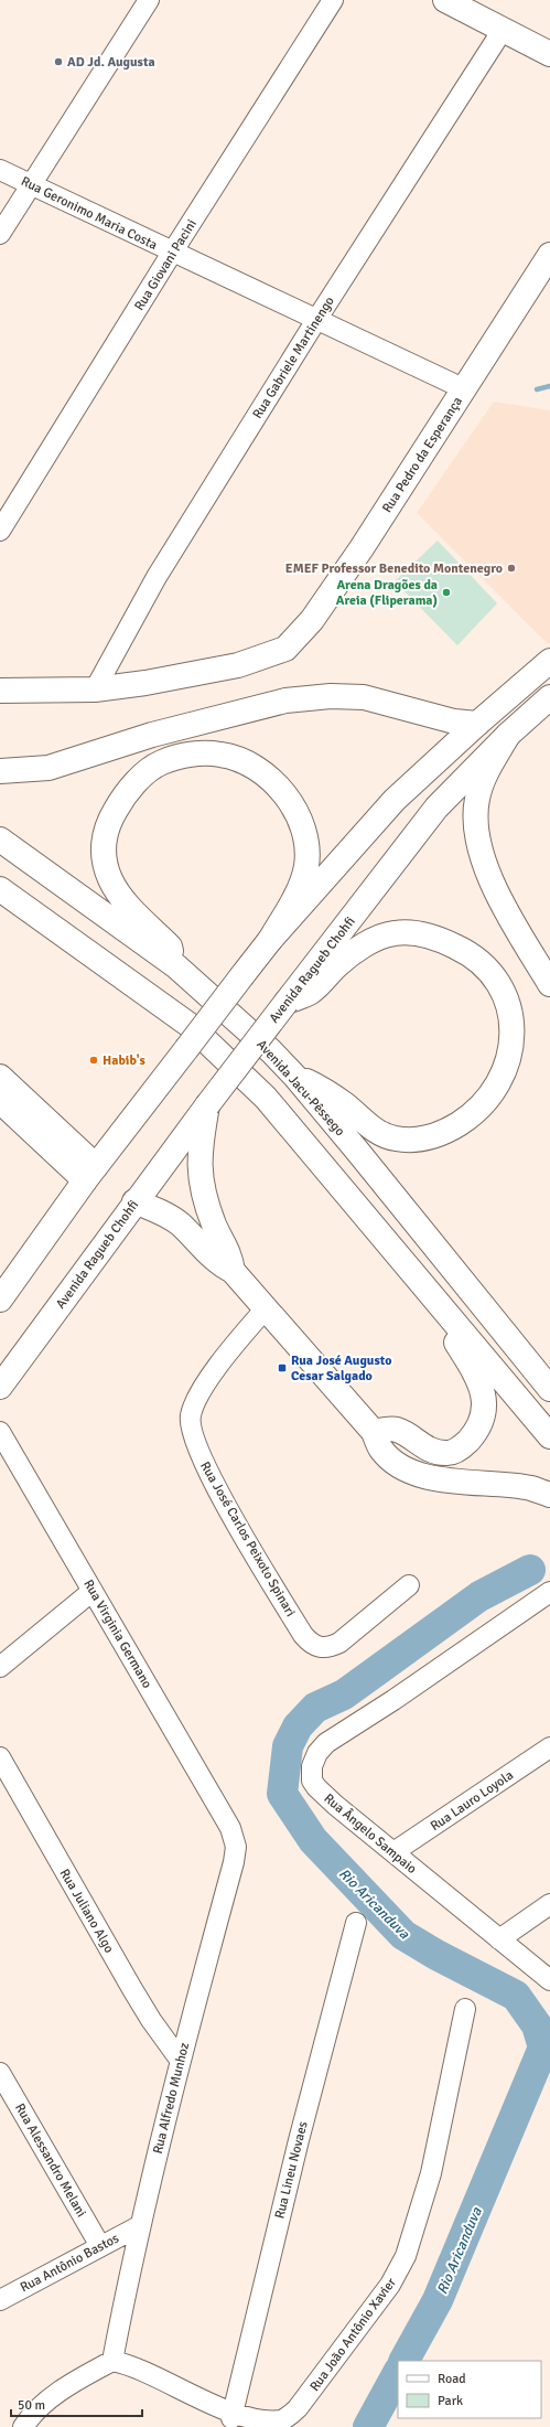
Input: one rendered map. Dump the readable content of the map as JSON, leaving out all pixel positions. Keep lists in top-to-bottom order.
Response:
{
  "streets": {
    "main road": ["Rua Pedro da Esperança", "Avenida Ragueb Chohfi", "Avenida Jacu-Pêssego"],
    "street": [
      "Rua Geronimo Maria Costa",
      "Rua Giovani Pacini",
      "Rua Gabriele Martinengo",
      "Rua José Carlos Peixoto Spinari",
      "Rua Virginia Germano",
      "Rua Lauro Loyola",
      "Rua Ângelo Sampaio",
      "Rua Juliano Algo",
      "Rua Alfredo Munhoz",
      "Rua Alessandro Melani",
      "Rua Lineu Novaes",
      "Rua Antônio Bastos",
      "Rua João Antônio Xavier"
    ]
  },
  "crossings": [
    ["Rua Geronimo Maria Costa", "Rua Giovani Pacini"],
    ["Rua Geronimo Maria Costa", "Rua Gabriele Martinengo"],
    ["Rua Geronimo Maria Costa", "Rua Pedro da Esperança"],
    ["Rua Gabriele Martinengo", "Rua Pedro da Esperança"],
    ["Rua Virginia Germano", "Rua Alfredo Munhoz"],
    ["Rua Lauro Loyola", "Rua Ângelo Sampaio"],
    ["Rua Juliano Algo", "Rua Alfredo Munhoz"],
    ["Rua Alfredo Munhoz", "Rua Antônio Bastos"],
    ["Rua Alfredo Munhoz", "Rua João Antônio Xavier"],
    ["Rua Alessandro Melani", "Rua Antônio Bastos"],
    ["Rua Lineu Novaes", "Rua João Antônio Xavier"]
  ],
  "water": ["Rio Aricanduva"],
  "places": {
    "other": [
      "AD Jd. Augusta",
      "EMEF Professor Benedito Montenegro",
      "Arena Dragões da Areia (Fliperama)",
      "Habib's"
    ],
    "transit": ["Rua José Augusto Cesar Salgado"]
  },
  "legend": ["Road", "Park"],
  "scale_bar": "50 m"
}
